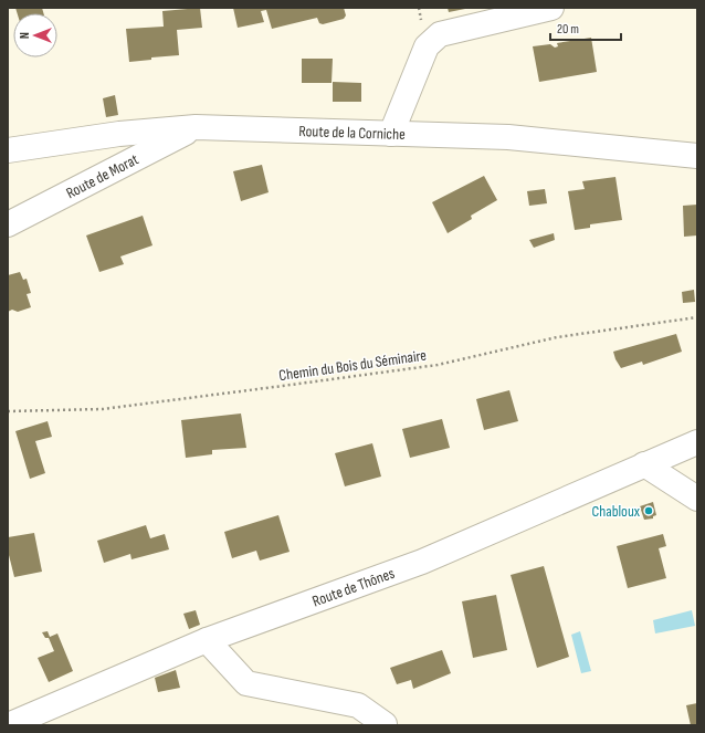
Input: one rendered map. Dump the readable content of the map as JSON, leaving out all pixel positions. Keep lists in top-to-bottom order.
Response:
{
  "streets": {
    "street": ["Route de la Corniche", "Route de Morat", "Route de Thônes"],
    "path": ["Chemin du Bois du Séminaire"]
  },
  "crossings": [
    ["Route de la Corniche", "Route de Morat"]
  ],
  "places": ["Chabloux"],
  "scale_bar": "20 m",
  "north": "left"
}
